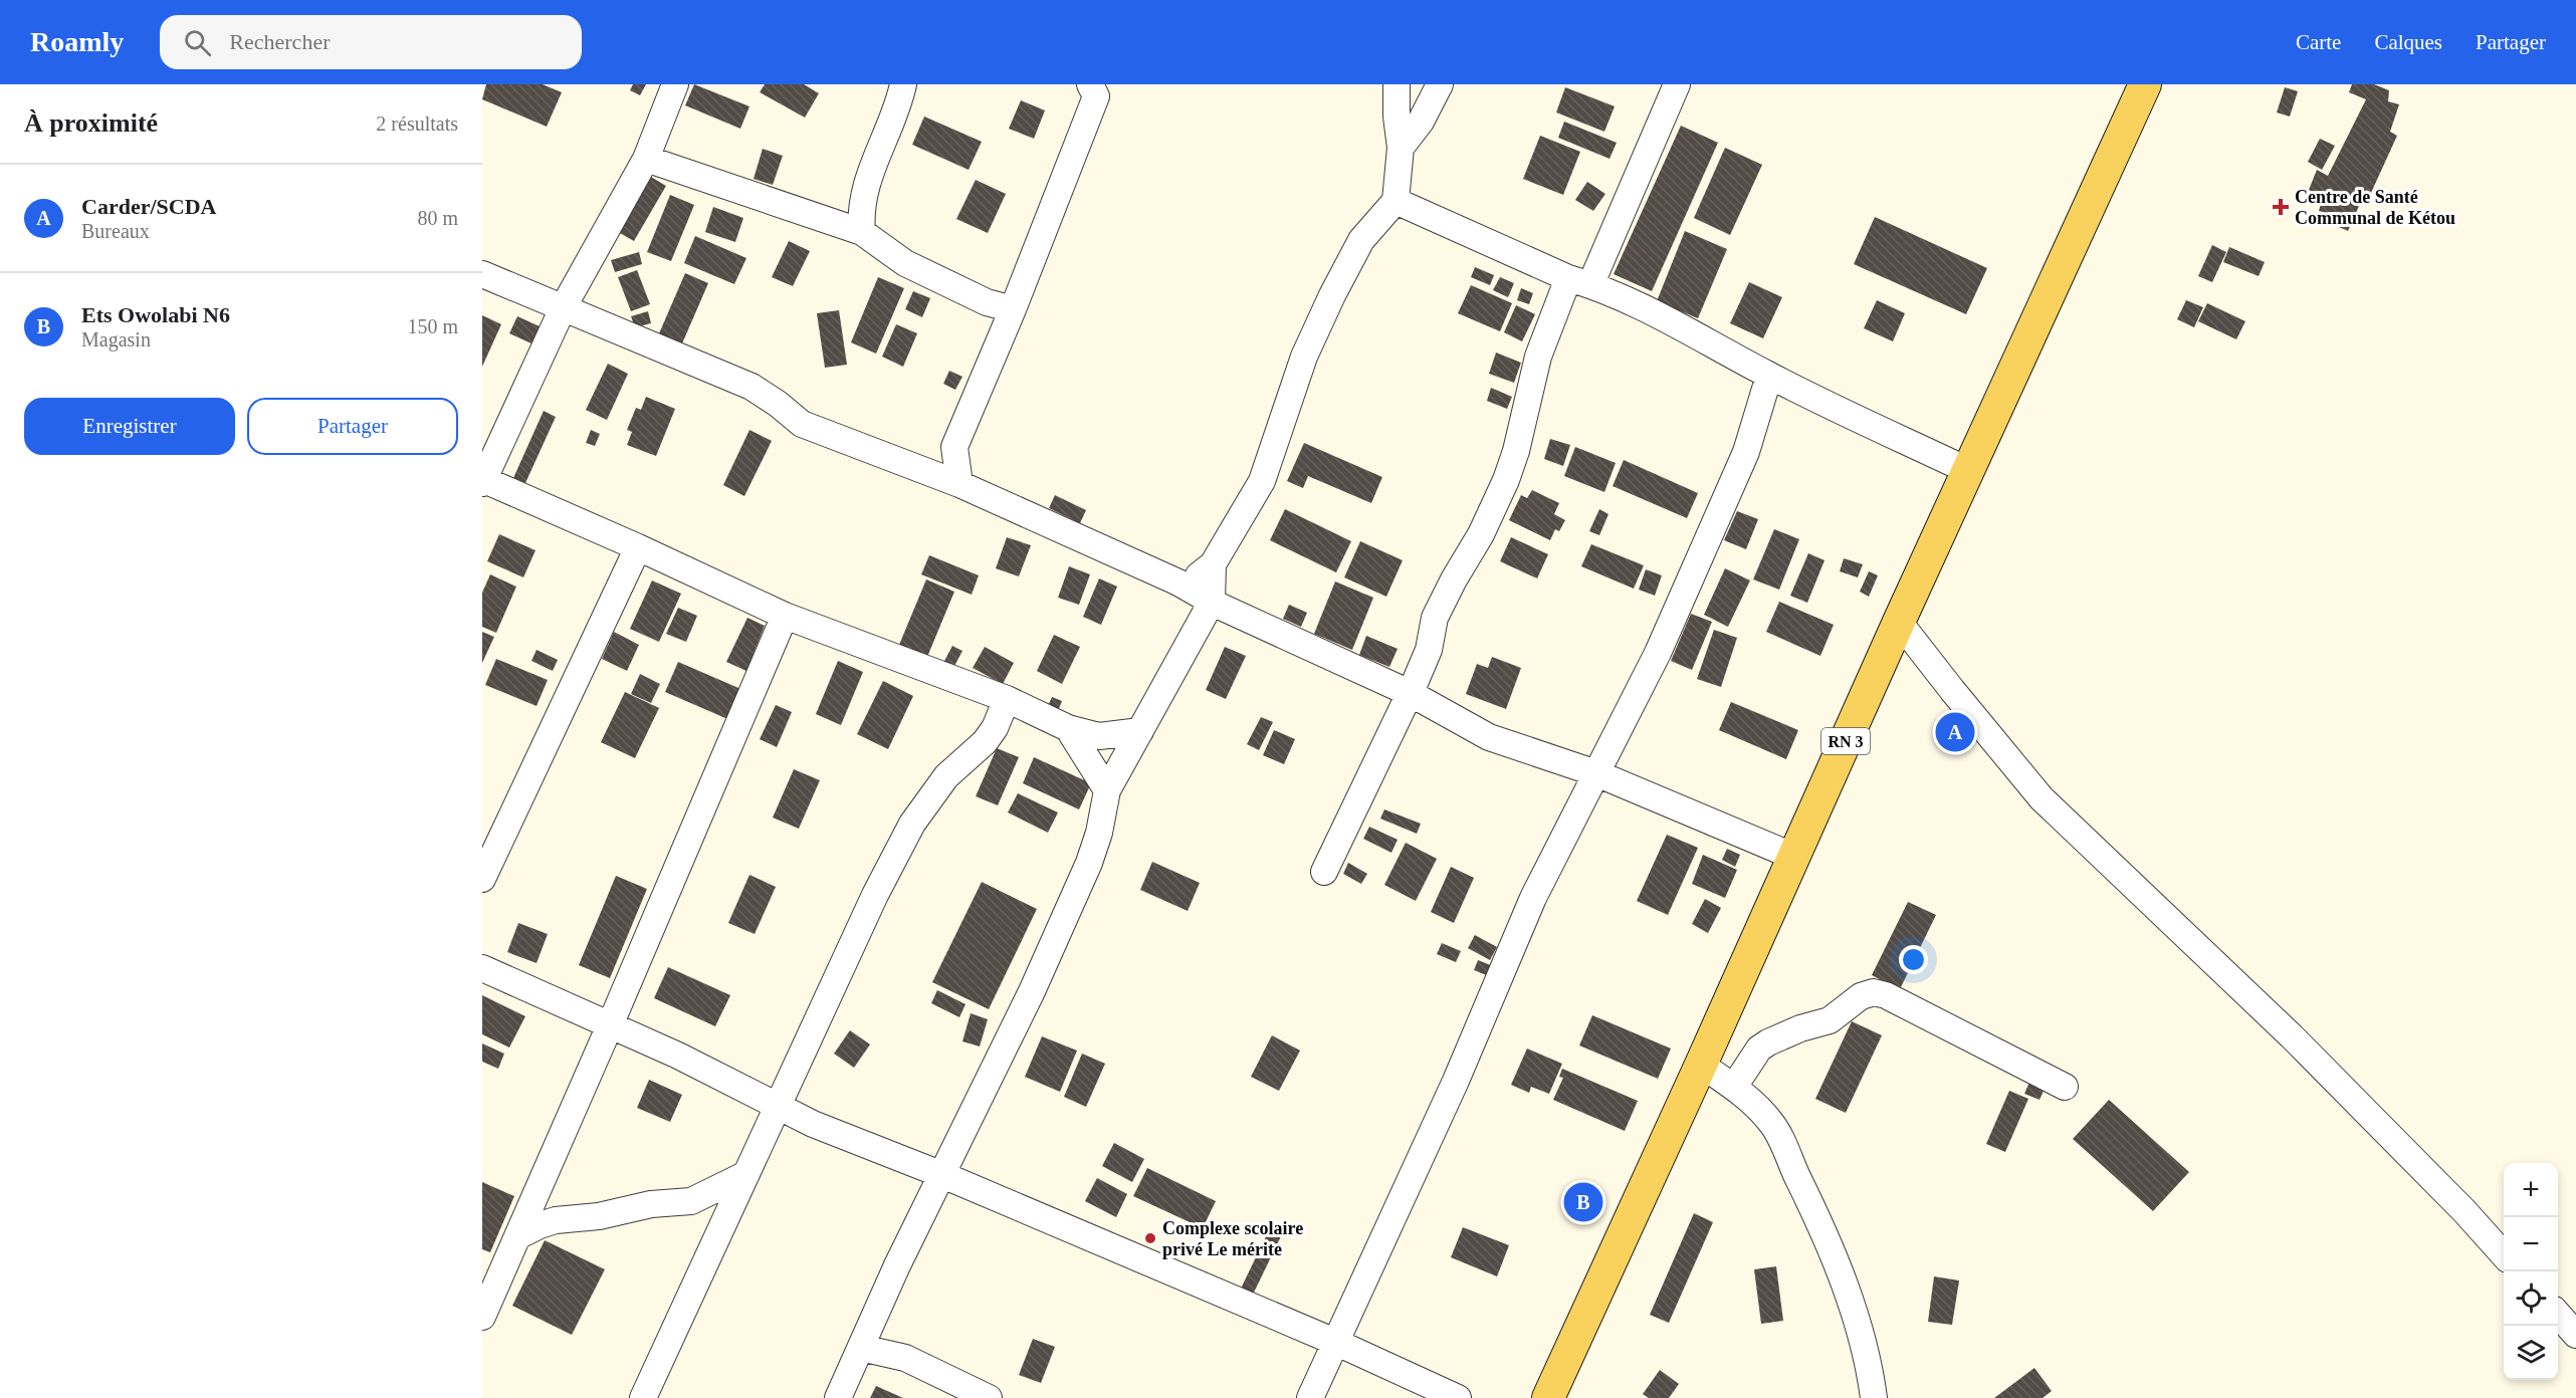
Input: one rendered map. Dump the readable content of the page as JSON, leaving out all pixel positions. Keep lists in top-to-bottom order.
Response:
{
  "streets": {
    "main road": ["RN 3"]
  },
  "places": {
    "health": ["Centre de Santé Communal de Kétou"],
    "other": ["Complexe scolaire privé Le mérite"]
  },
  "page": {
    "header": "Roamly",
    "search": "Rechercher",
    "nav": ["Carte", "Calques", "Partager"],
    "heading": ["À proximité", "2 résultats"],
    "list": [
      {
        "mark": "A",
        "name": "Carder/SCDA",
        "note": "Bureaux",
        "value": "80 m"
      },
      {
        "mark": "B",
        "name": "Ets Owolabi N6",
        "note": "Magasin",
        "value": "150 m"
      }
    ],
    "buttons": ["Enregistrer", "Partager"],
    "pins": ["A", "B"],
    "map_buttons": ["+", "−"]
  }
}
